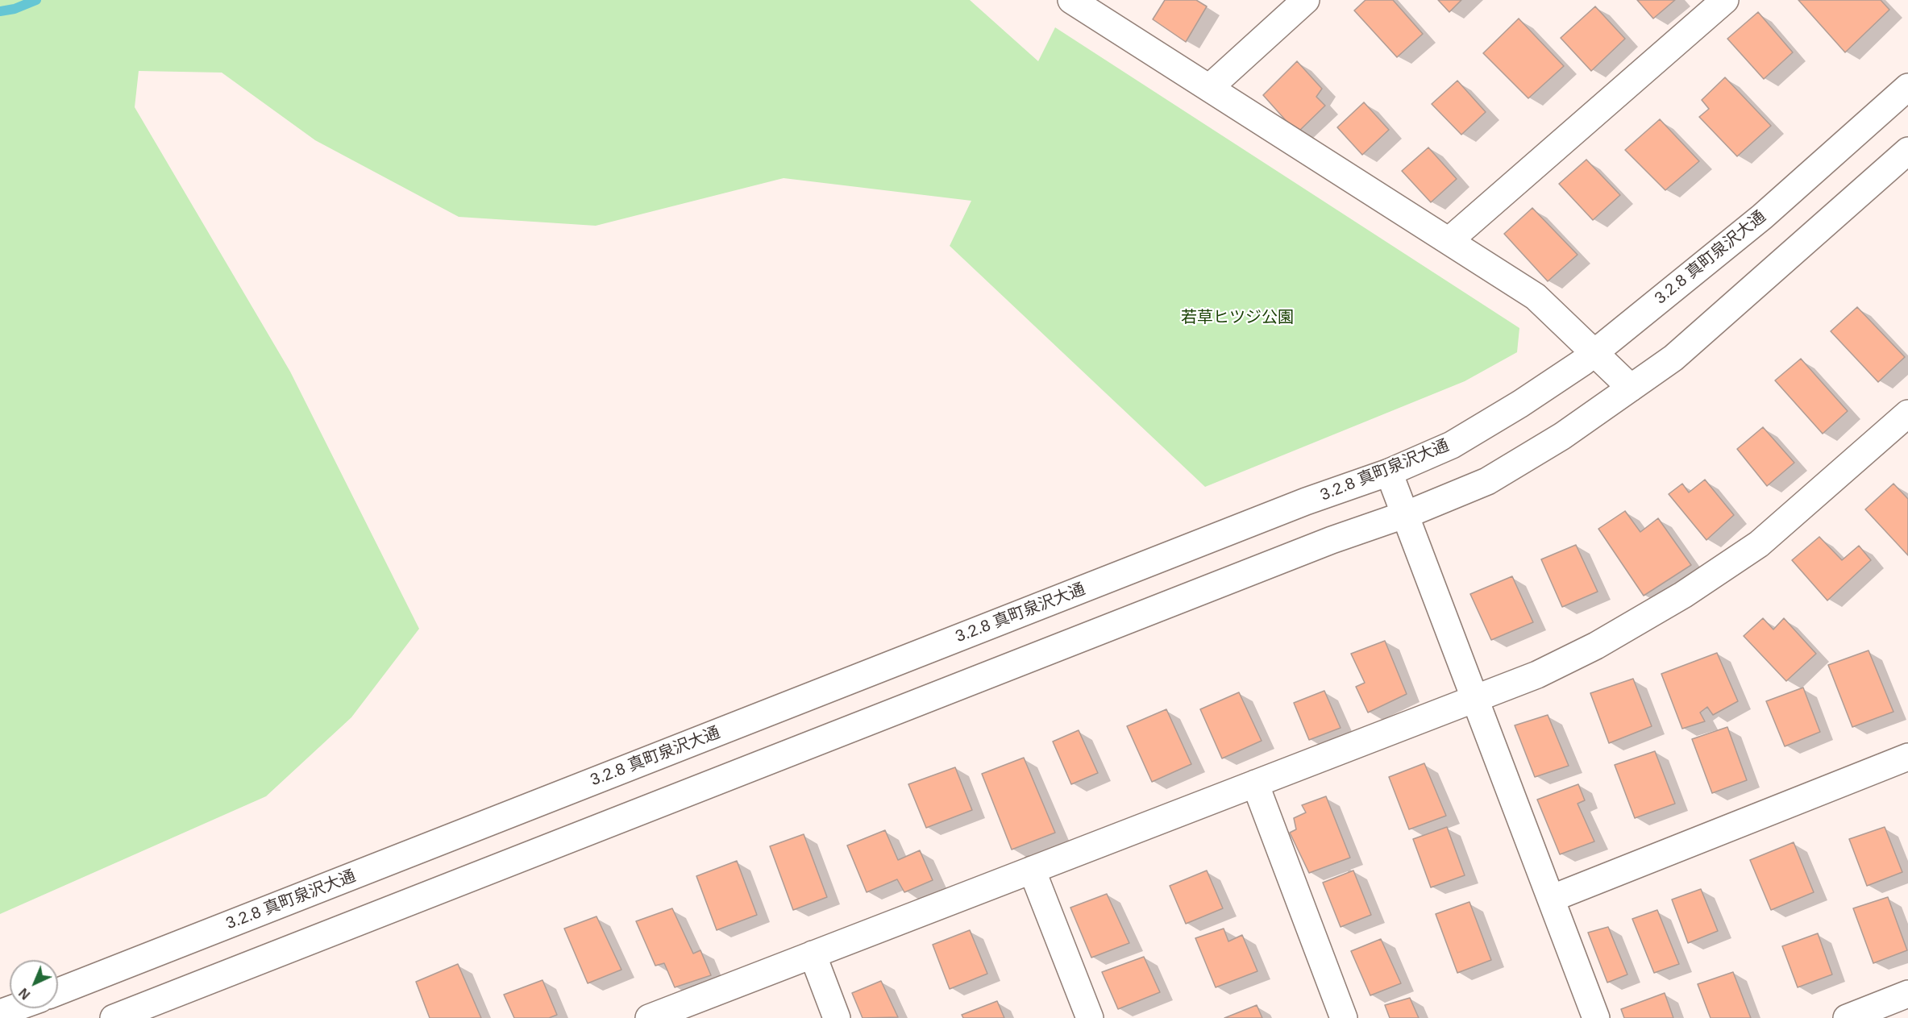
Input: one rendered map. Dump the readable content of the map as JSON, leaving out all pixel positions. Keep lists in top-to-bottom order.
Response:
{
  "streets": {
    "street": ["3.2.8 真町泉沢大通"]
  },
  "parks": ["若草ヒツジ公園"],
  "north": "bottom left"
}
